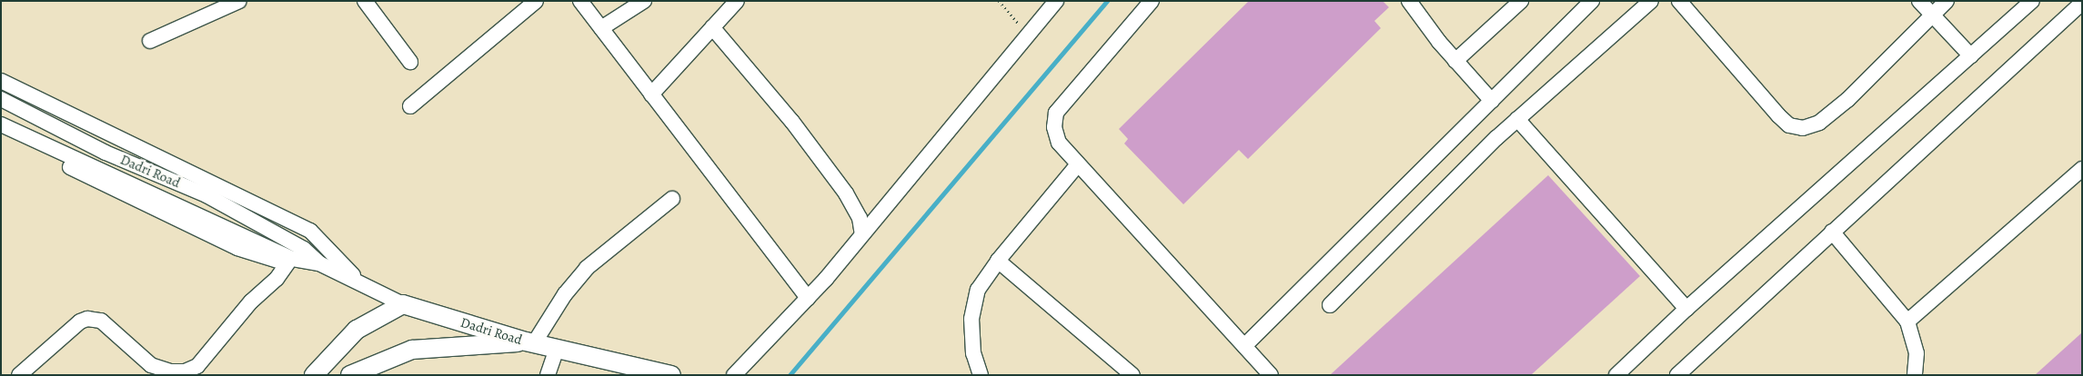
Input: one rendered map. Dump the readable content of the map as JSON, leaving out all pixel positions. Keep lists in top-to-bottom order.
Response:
{
  "streets": {
    "main road": ["Dadri Road"]
  }
}
